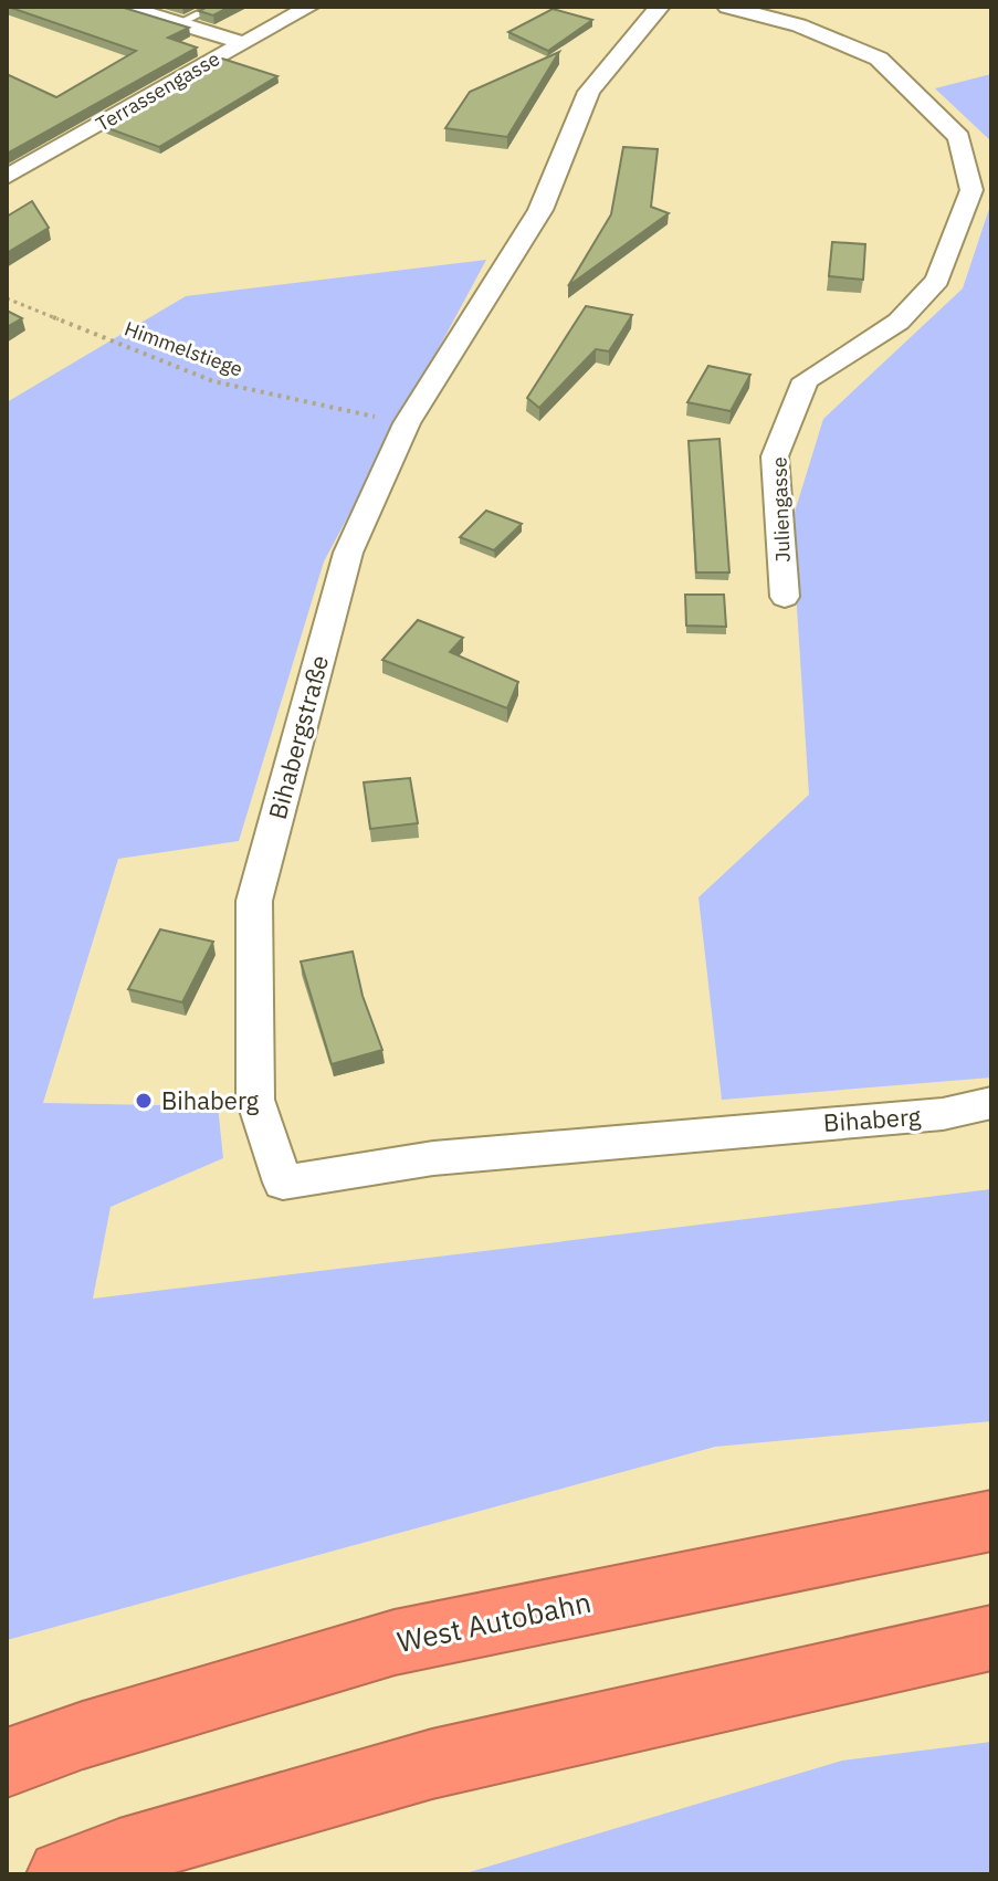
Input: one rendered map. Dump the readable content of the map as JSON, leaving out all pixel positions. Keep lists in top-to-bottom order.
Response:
{
  "streets": {
    "highway": ["West Autobahn"],
    "street": [
      "Terrassengasse",
      "Juliengasse",
      "Bihabergstraße",
      "Bihaberg"
    ],
    "path": ["Himmelstiege"]
  },
  "crossings": [
    ["Himmelstiege", "Bihabergstraße"],
    ["Bihabergstraße", "Bihaberg"]
  ],
  "places": ["Bihaberg"]
}
